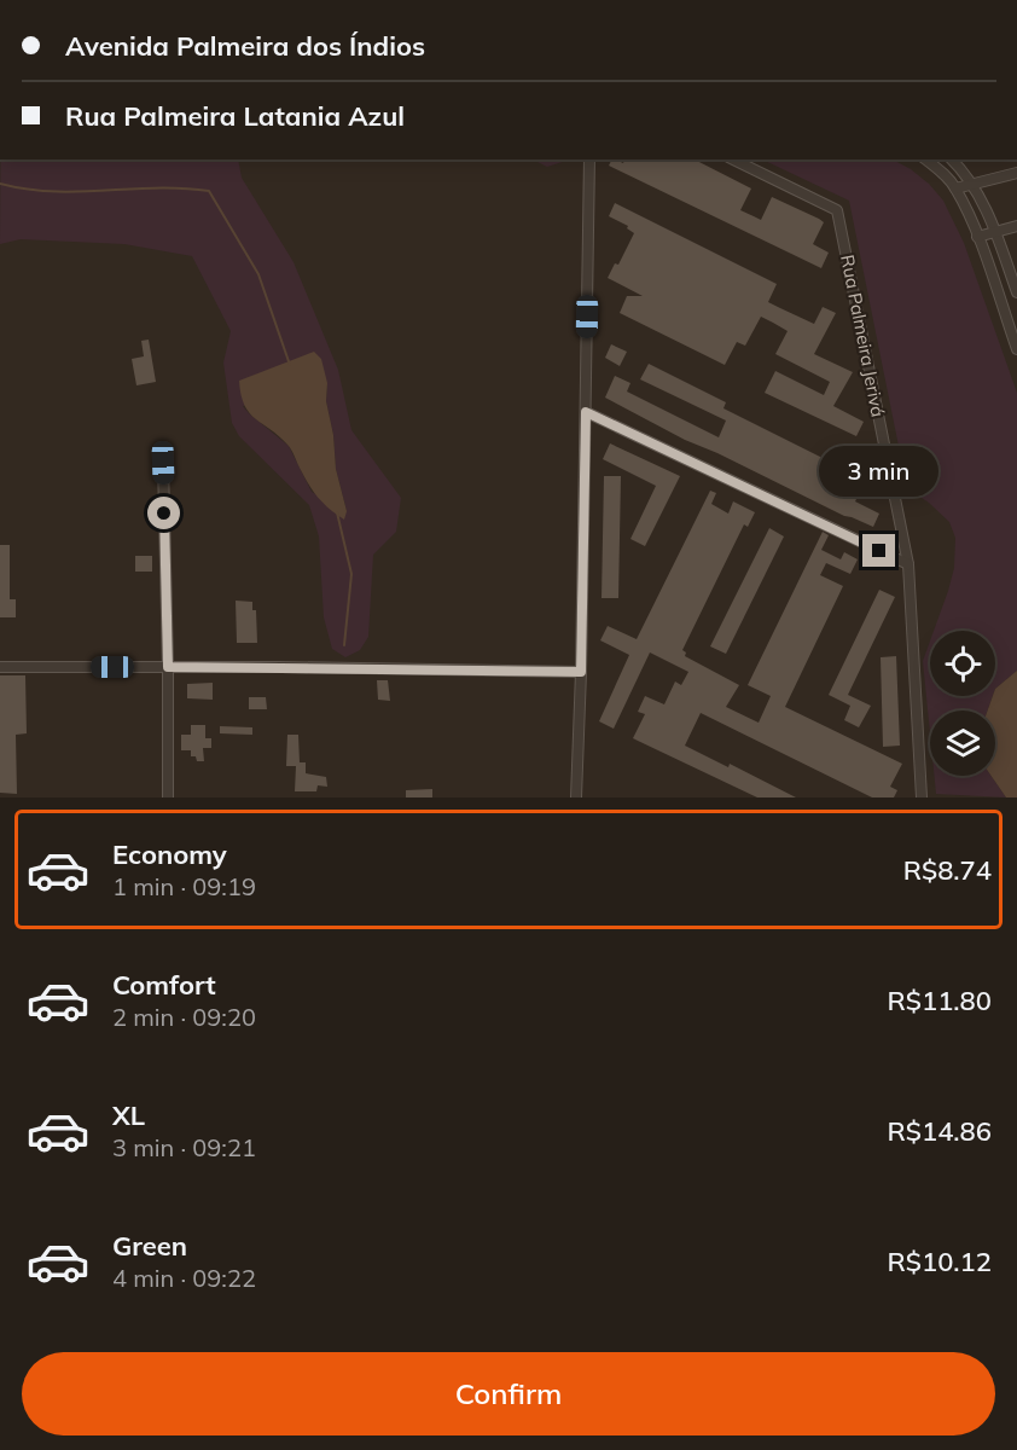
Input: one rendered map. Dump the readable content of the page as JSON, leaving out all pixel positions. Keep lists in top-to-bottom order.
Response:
{
  "streets": {
    "street": ["Rua Palmeira Jerivá"]
  },
  "page": {
    "banner": ["Avenida Palmeira dos Índios", "Rua Palmeira Latania Azul"],
    "bubble": "3 min",
    "list": [
      {
        "name": "Economy",
        "note": "1 min · 09:19",
        "value": "R$8.74"
      },
      {
        "name": "Comfort",
        "note": "2 min · 09:20",
        "value": "R$11.80"
      },
      {
        "name": "XL",
        "note": "3 min · 09:21",
        "value": "R$14.86"
      },
      {
        "name": "Green",
        "note": "4 min · 09:22",
        "value": "R$10.12"
      }
    ],
    "buttons": "Confirm"
  }
}
